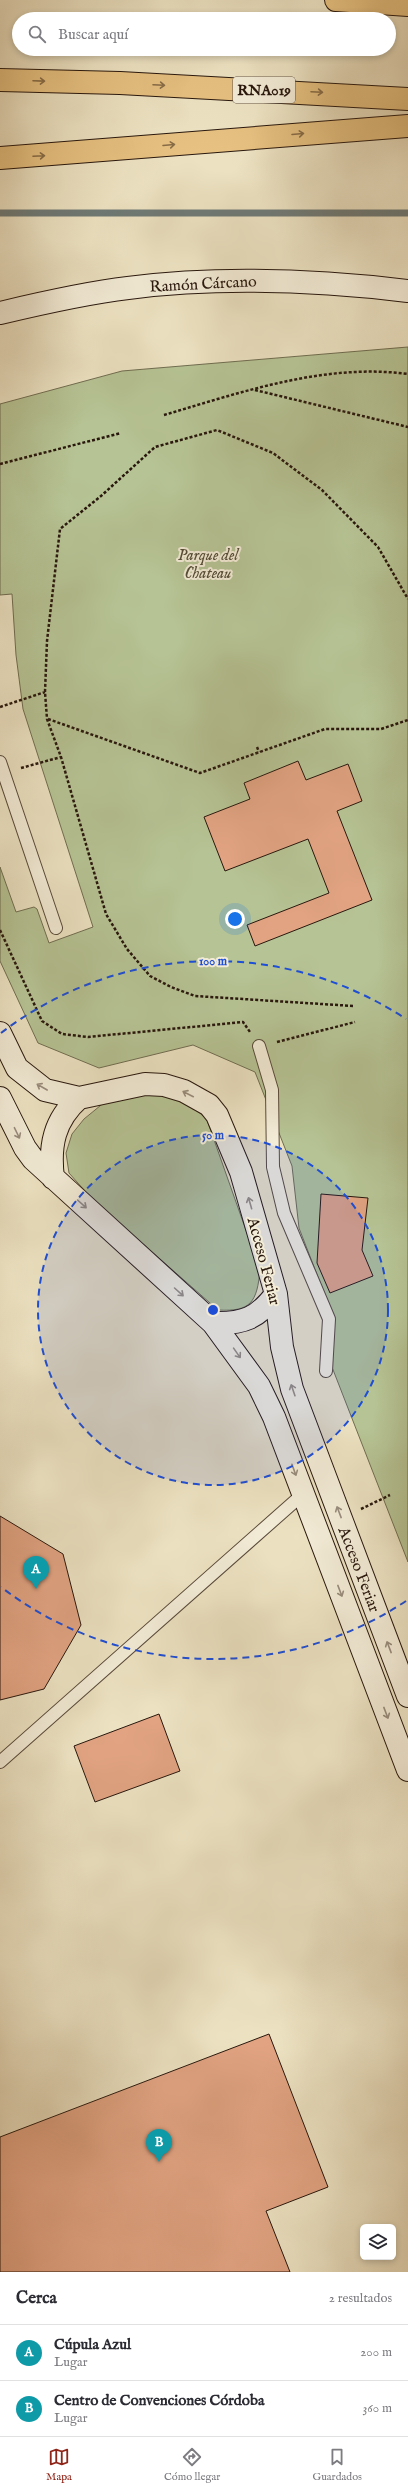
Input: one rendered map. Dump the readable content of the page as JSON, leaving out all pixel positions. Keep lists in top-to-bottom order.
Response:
{
  "streets": {
    "highway": ["RNA019"],
    "main road": ["Ramón Cárcano", "Acceso Feriar"]
  },
  "parks": ["Parque del Chateau"],
  "page": {
    "search": "Buscar aquí",
    "pins": ["A", "B"],
    "heading": ["Cerca", "2 resultados"],
    "list": [
      {
        "mark": "A",
        "name": "Cúpula Azul",
        "note": "Lugar",
        "value": "200 m"
      },
      {
        "mark": "B",
        "name": "Centro de Convenciones Córdoba",
        "note": "Lugar",
        "value": "360 m"
      }
    ],
    "nav": ["Mapa", "Cómo llegar", "Guardados"]
  },
  "rings": ["100 m", "50 m"]
}
